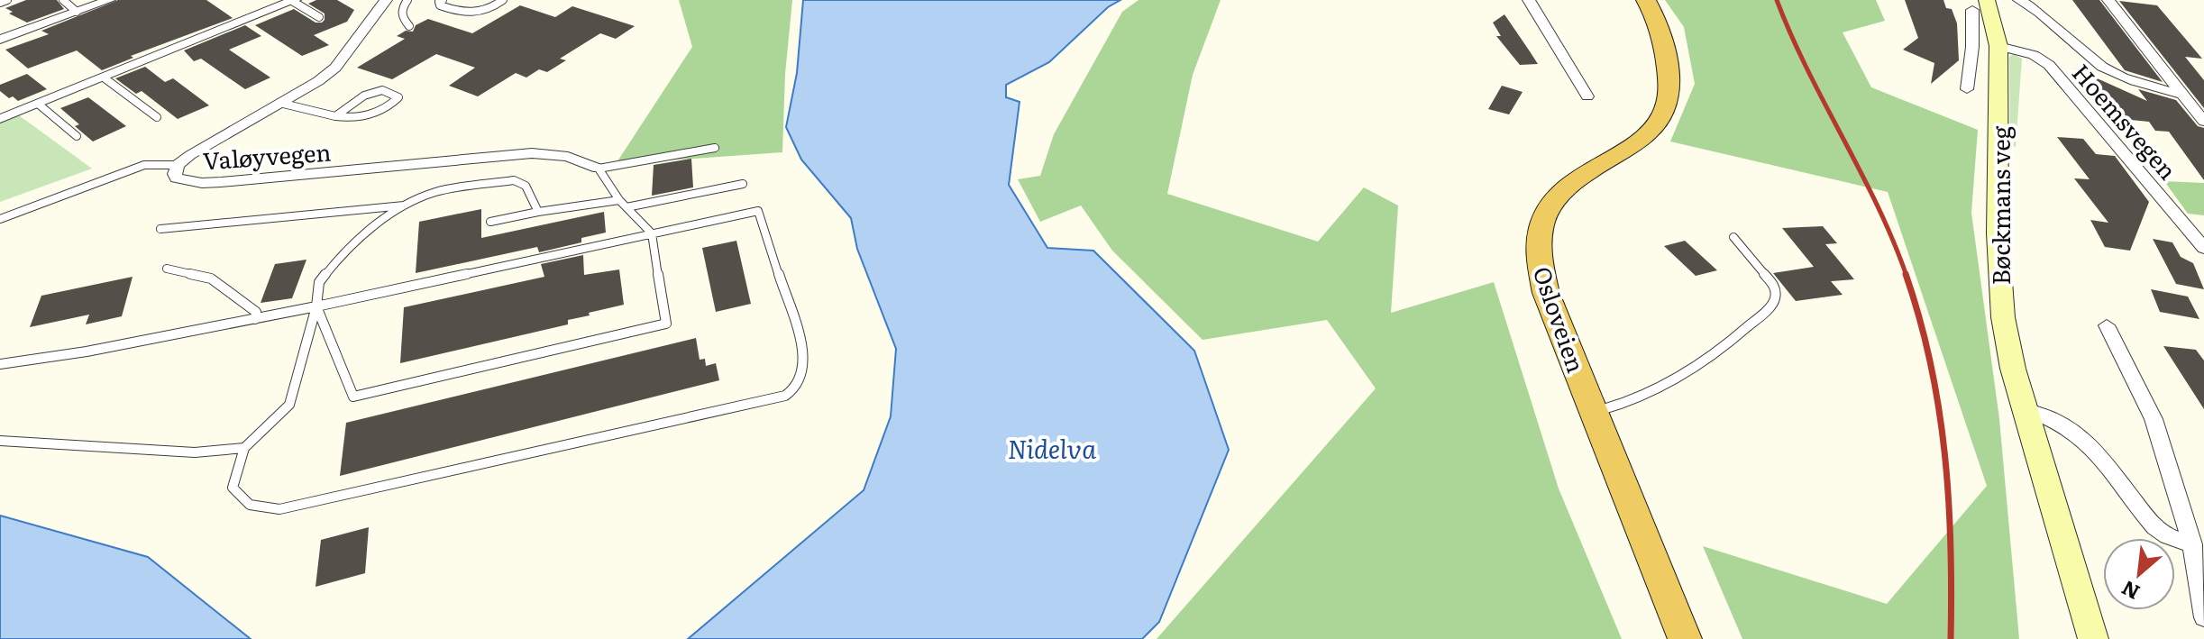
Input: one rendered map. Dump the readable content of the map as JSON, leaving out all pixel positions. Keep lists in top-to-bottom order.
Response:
{
  "streets": {
    "highway": ["Osloveien"],
    "main road": ["Bøckmans veg"],
    "street": ["Hoemsvegen", "Valøyvegen"]
  },
  "crossings": [
    ["Hoemsvegen", "Bøckmans veg"]
  ],
  "water": ["Nidelva"],
  "north": "bottom left"
}
